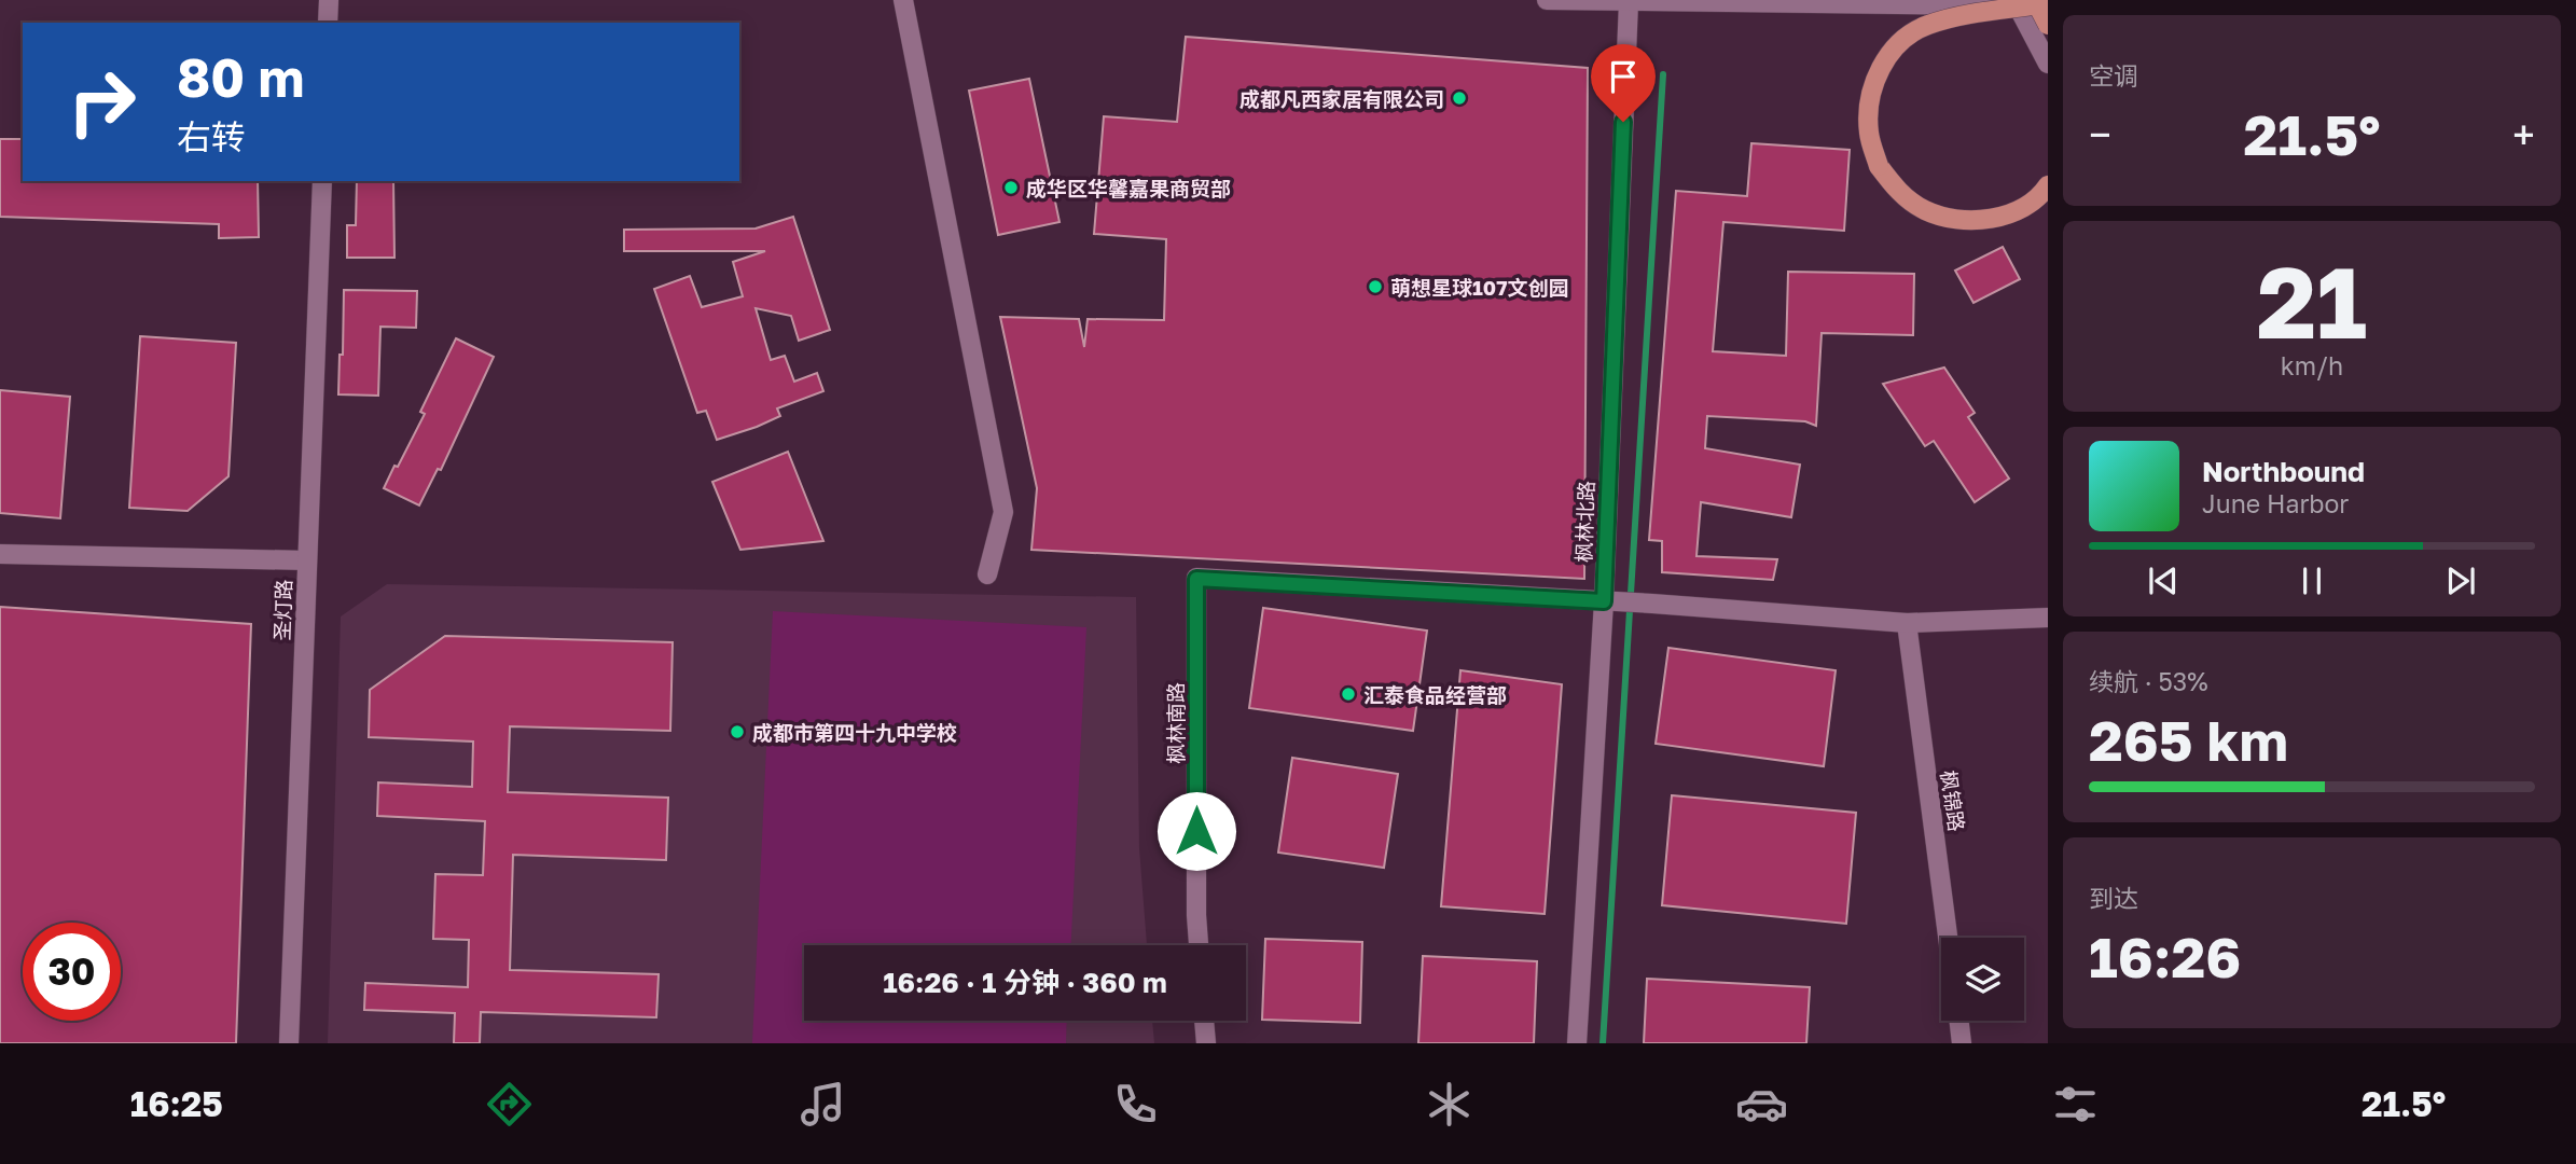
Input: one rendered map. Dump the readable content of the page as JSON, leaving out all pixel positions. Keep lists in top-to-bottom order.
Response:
{
  "streets": {
    "street": [
      "枫林北路",
      "圣灯路",
      "枫林南路",
      "枫锦路"
    ]
  },
  "crossings": [
    ["枫林北路", "枫林南路"]
  ],
  "places": [
    "成都凡西家居有限公司",
    "成华区华馨嘉果商贸部",
    "萌想星球107文创园",
    "汇泰食品经营部",
    "成都市第四十九中学校"
  ],
  "page": {
    "tile": [
      "空调",
      ["21", "km/h"],
      ["续航 · 53%", "265 km"],
      ["到达", "16:26"]
    ],
    "turn": ["80 m", "右转"],
    "heat": ["−", "21.5°", "+"],
    "song": ["Northbound", "June Harbor"],
    "limit": "30",
    "trip": "16:26 · 1 分钟 · 360 m",
    "tabs": ["16:25", "21.5°"]
  }
}
